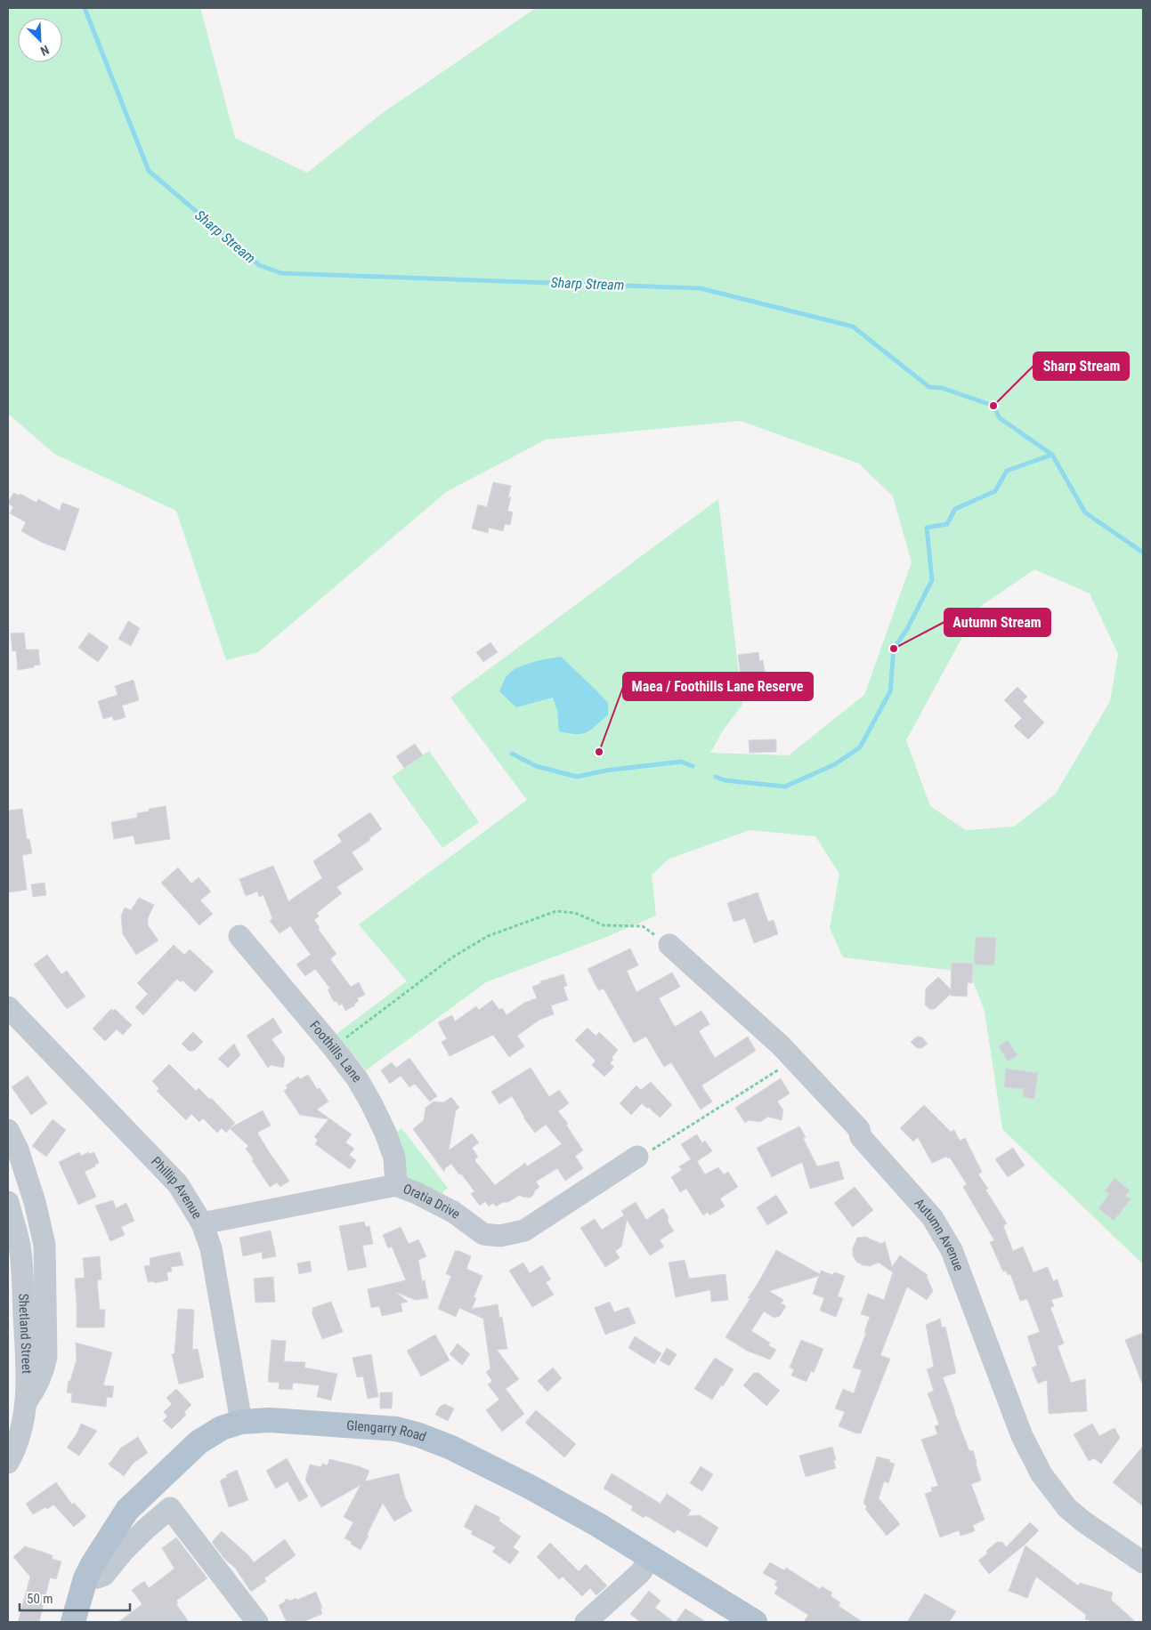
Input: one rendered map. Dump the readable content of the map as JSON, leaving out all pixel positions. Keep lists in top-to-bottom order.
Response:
{
  "streets": {
    "main road": ["Glengarry Road"],
    "street": [
      "Foothills Lane",
      "Phillip Avenue",
      "Oratia Drive",
      "Autumn Avenue",
      "Shetland Street"
    ]
  },
  "crossings": [
    ["Foothills Lane", "Oratia Drive"],
    ["Phillip Avenue", "Oratia Drive"],
    ["Phillip Avenue", "Glengarry Road"]
  ],
  "water": ["Sharp Stream"],
  "places": ["Sharp Stream", "Autumn Stream", "Maea / Foothills Lane Reserve"],
  "scale_bar": "50 m",
  "north": "bottom right"
}
